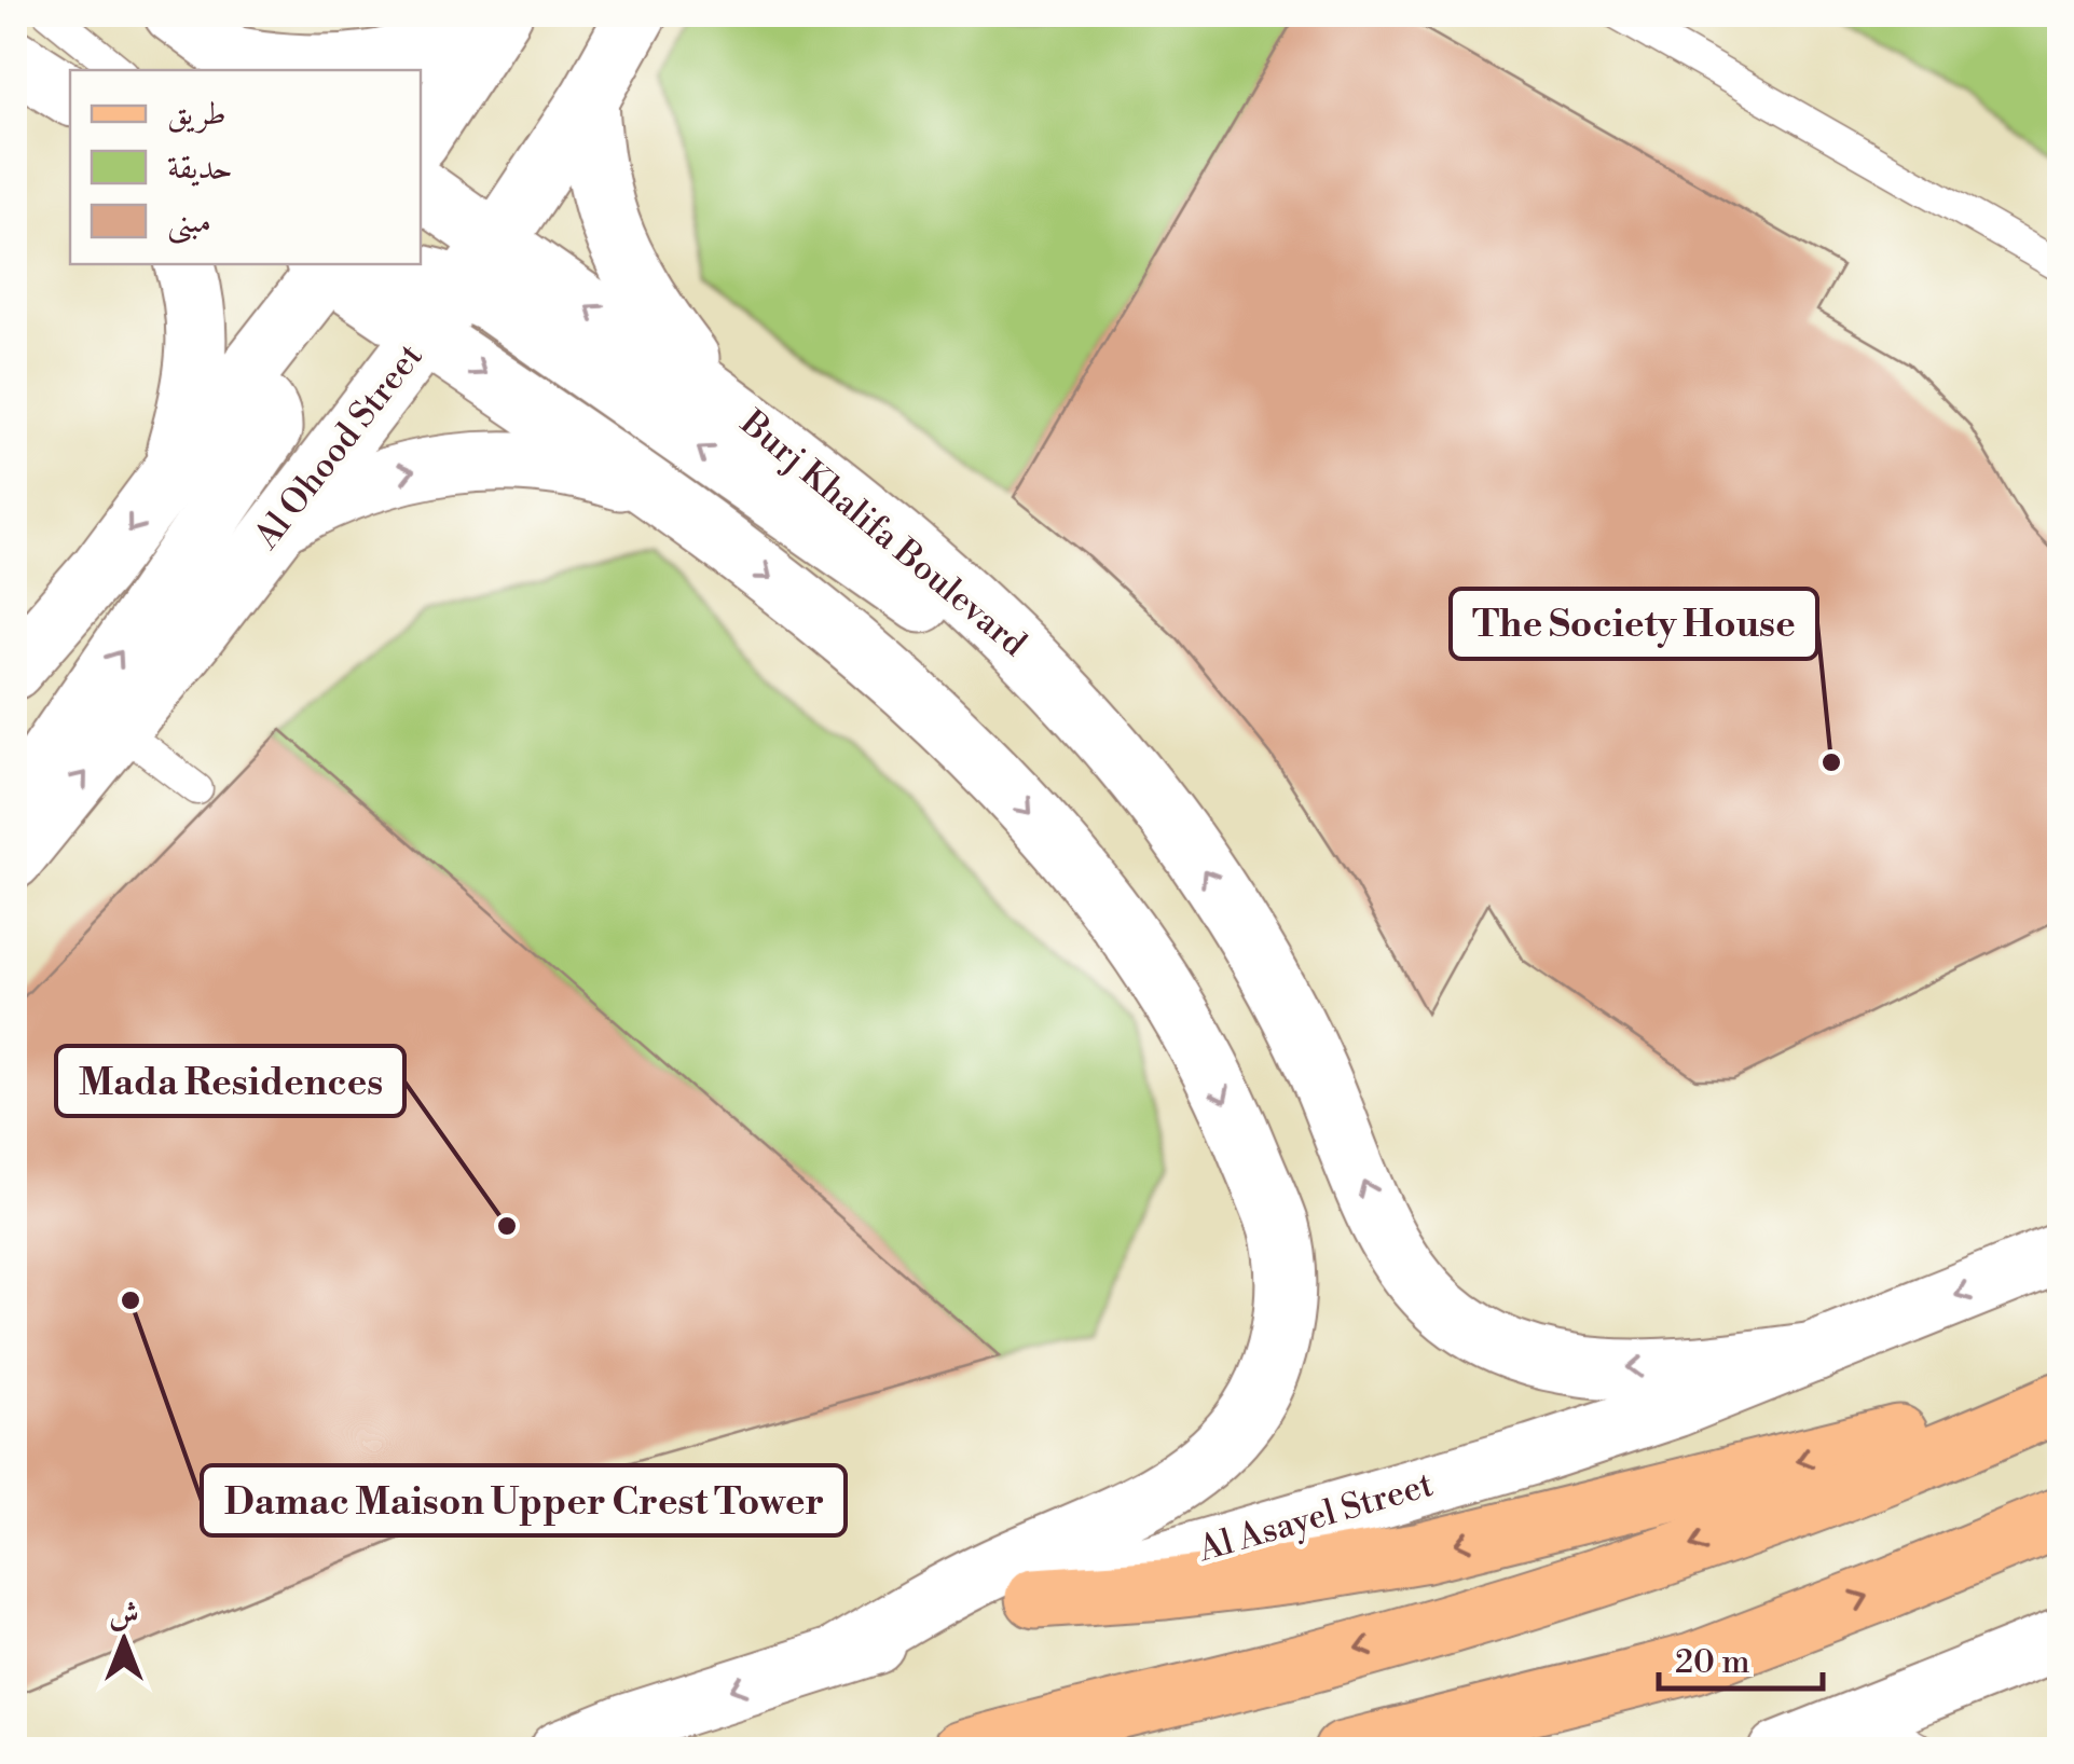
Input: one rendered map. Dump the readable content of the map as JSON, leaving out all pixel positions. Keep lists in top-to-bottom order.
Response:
{
  "streets": {
    "street": ["Al Ohood Street", "Burj Khalifa Boulevard", "Al Asayel Street"]
  },
  "crossings": [
    ["Al Ohood Street", "Burj Khalifa Boulevard"],
    ["Burj Khalifa Boulevard", "Al Asayel Street"]
  ],
  "one_way": ["Al Asayel Street"],
  "places": ["The Society House", "Mada Residences", "Damac Maison Upper Crest Tower"],
  "legend": ["طريق", "حديقة", "مبنى"],
  "scale_bar": "20 m",
  "north": "top"
}
